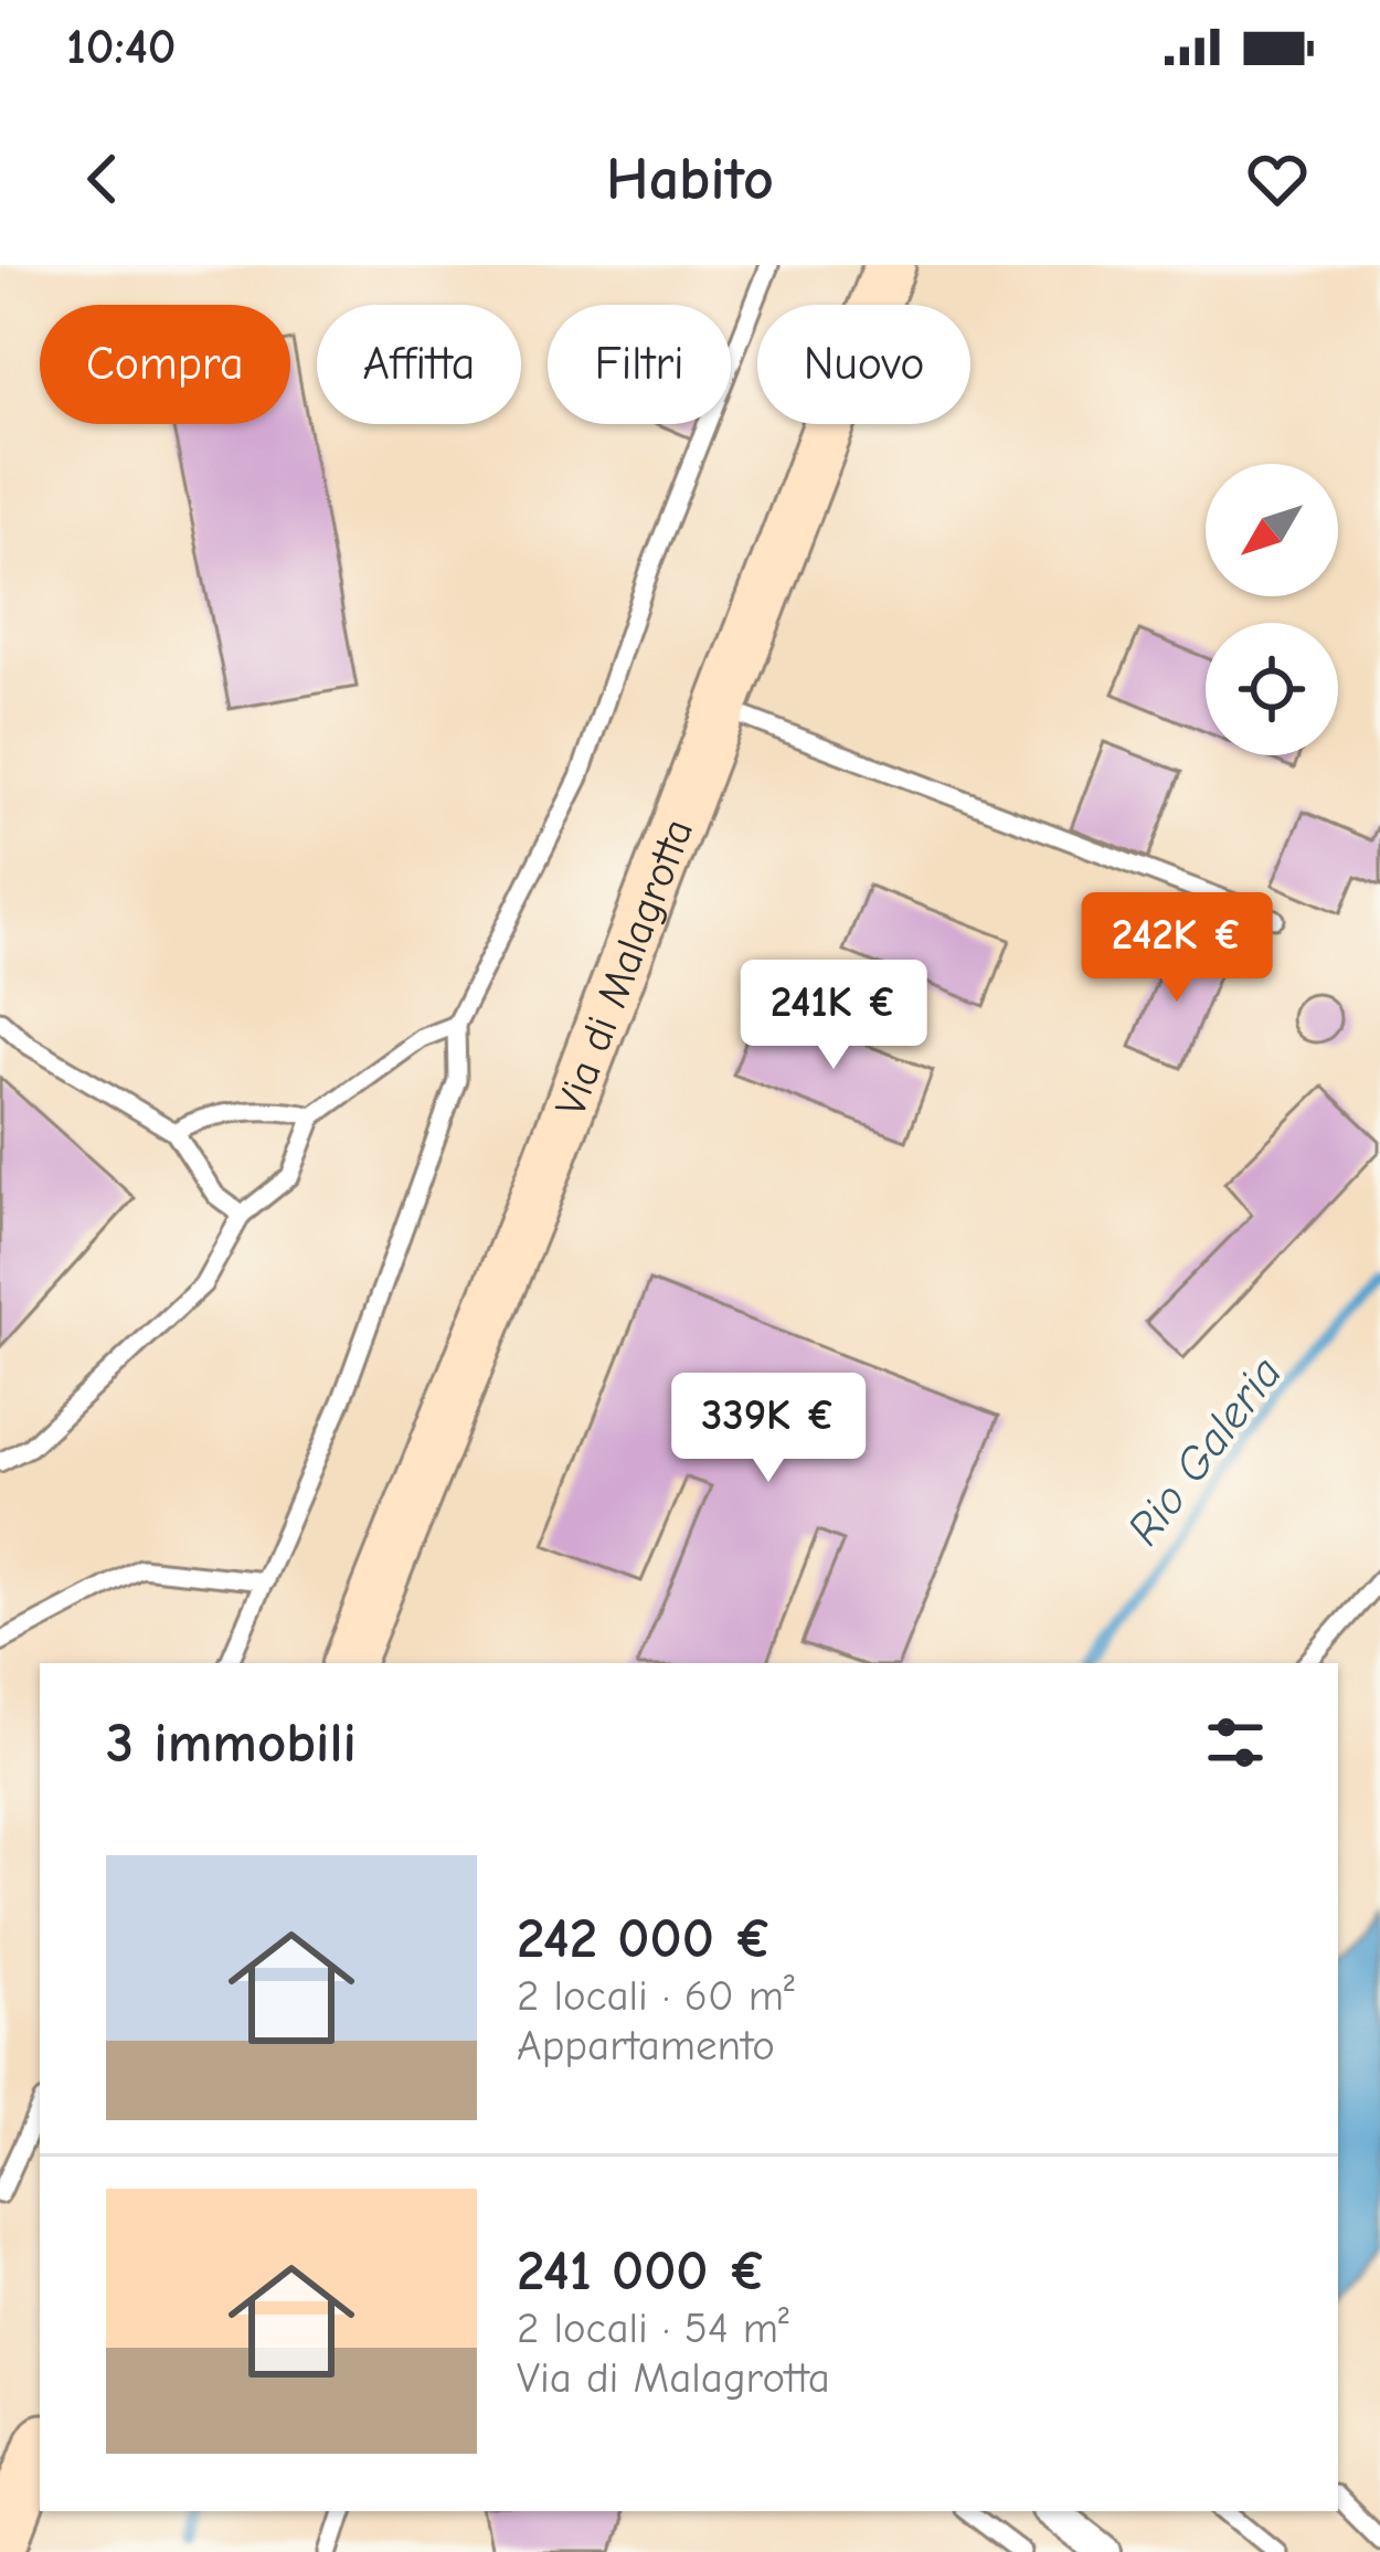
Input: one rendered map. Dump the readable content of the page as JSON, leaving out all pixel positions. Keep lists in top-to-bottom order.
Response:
{
  "streets": {
    "main road": ["Via di Malagrotta"]
  },
  "water": ["Rio Galeria"],
  "north": "bottom left",
  "page": {
    "status": "10:40",
    "header": "Habito",
    "chip": [
      "Compra",
      "Affitta",
      "Filtri",
      "Nuovo"
    ],
    "price": ["242K €", "241K €", "339K €"],
    "heading": "3 immobili",
    "list": [
      {
        "name": "242 000 €",
        "note": "2 locali · 60 m² · Appartamento"
      },
      {
        "name": "241 000 €",
        "note": "2 locali · 54 m² · Via di Malagrotta"
      }
    ]
  }
}
